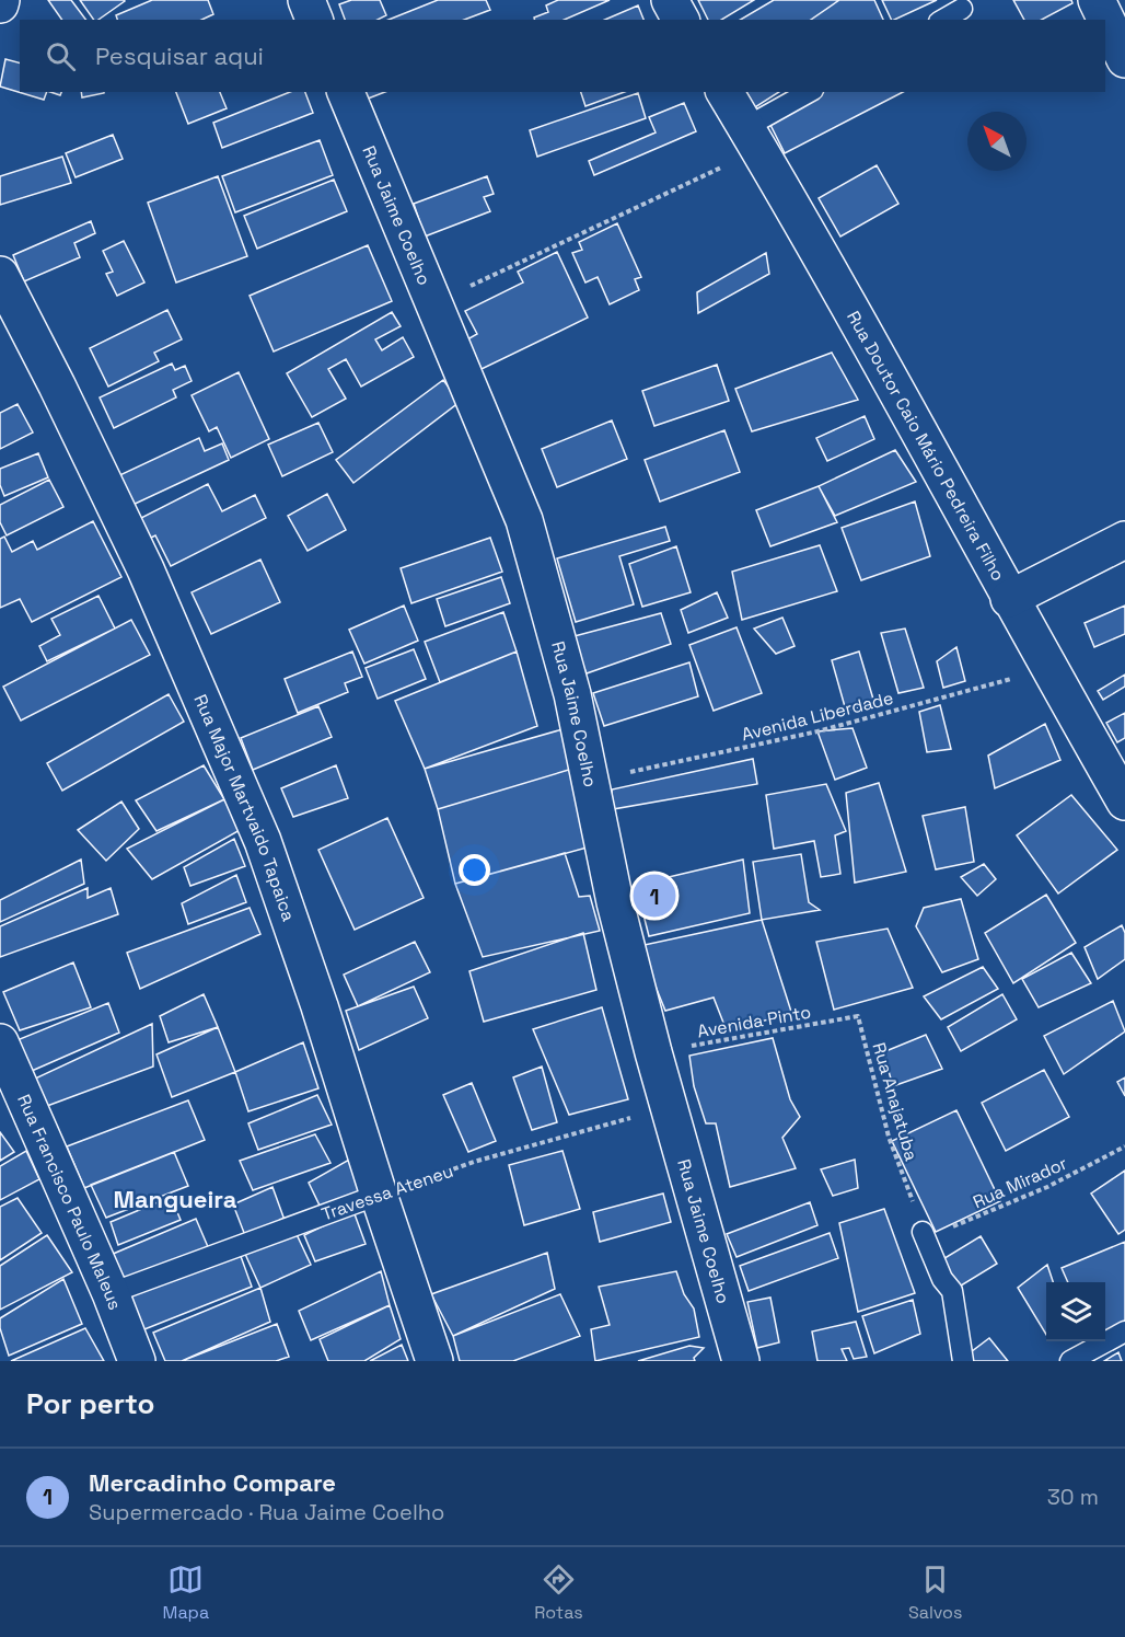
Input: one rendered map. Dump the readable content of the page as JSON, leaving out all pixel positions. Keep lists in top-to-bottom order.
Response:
{
  "streets": {
    "street": [
      "Rua Jaime Coelho",
      "Rua Doutor Caio Mário Pedreira Filho",
      "Rua Major Martvaido Tapaica",
      "Rua Francisco Paulo Maleus"
    ],
    "lane": ["Travessa Ateneu"],
    "path": [
      "Avenida Liberdade",
      "Avenida Pinto",
      "Rua Anajatuba",
      "Rua Mirador"
    ]
  },
  "crossings": [
    ["Rua Jaime Coelho", "Avenida Liberdade"],
    ["Rua Jaime Coelho", "Avenida Pinto"],
    ["Rua Jaime Coelho", "Travessa Ateneu"],
    ["Rua Doutor Caio Mário Pedreira Filho", "Avenida Liberdade"],
    ["Rua Major Martvaido Tapaica", "Travessa Ateneu"],
    ["Avenida Pinto", "Rua Anajatuba"],
    ["Rua Anajatuba", "Rua Mirador"],
    ["Travessa Ateneu", "Rua Francisco Paulo Maleus"]
  ],
  "districts": ["Mangueira"],
  "north": "top left",
  "page": {
    "search": "Pesquisar aqui",
    "pins": "1",
    "heading": "Por perto",
    "list": [
      {
        "mark": "1",
        "name": "Mercadinho Compare",
        "note": "Supermercado · Rua Jaime Coelho",
        "value": "30 m"
      }
    ],
    "nav": ["Mapa", "Rotas", "Salvos"]
  }
}
